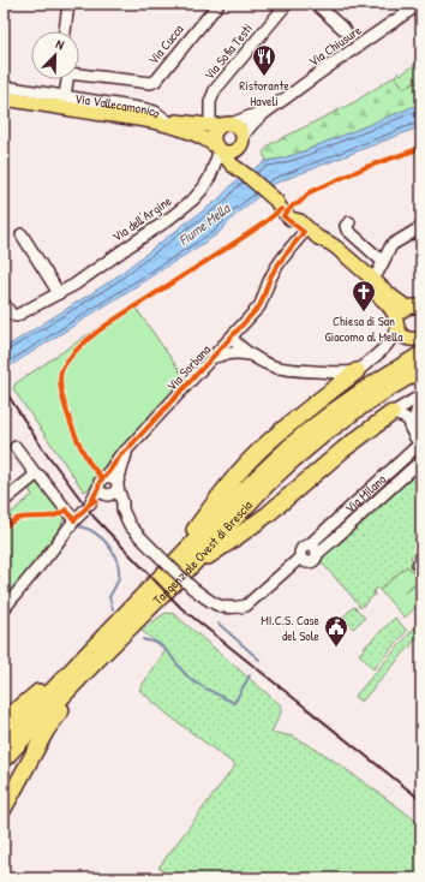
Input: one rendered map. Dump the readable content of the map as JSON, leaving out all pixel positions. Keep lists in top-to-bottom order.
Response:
{
  "streets": {
    "highway": ["Tangenziale Ovest di Brescia"],
    "main road": ["Via Vallecamonica"],
    "street": [
      "Via Cucca",
      "Via Chiusure",
      "Via Sofia Testi",
      "Via dell'Argine",
      "Via Sorbana",
      "Via Milano"
    ]
  },
  "crossings": [
    ["Via Cucca", "Via Vallecamonica"],
    ["Via Chiusure", "Via Sofia Testi"],
    ["Via Chiusure", "Via Vallecamonica"],
    ["Via Chiusure", "Via dell'Argine"],
    ["Via Sofia Testi", "Via Vallecamonica"],
    ["Via Sofia Testi", "Via dell'Argine"],
    ["Via Vallecamonica", "Via dell'Argine"],
    ["Via Sorbana", "Via Milano"]
  ],
  "water": ["Fiume Mella"],
  "places": {
    "restaurant": ["Ristorante Haveli"],
    "church": ["Chiesa di San Giacomo al Mella"],
    "public building": ["MI.C.S. Case del Sole"]
  },
  "north": "top right"
}
